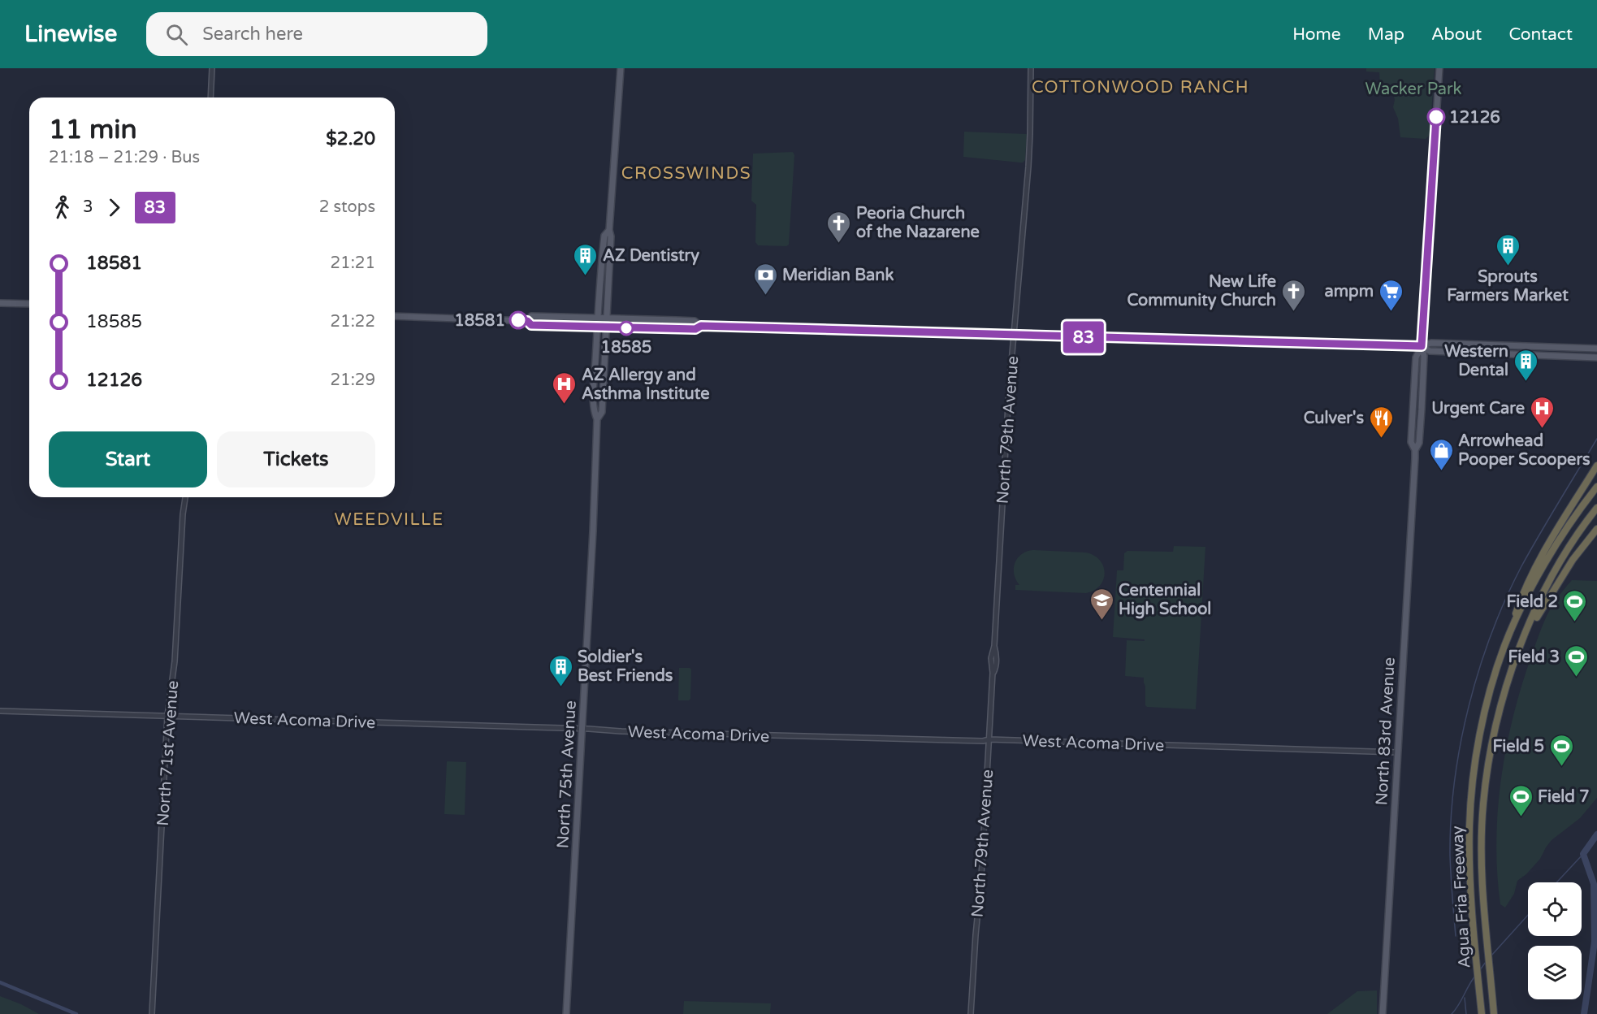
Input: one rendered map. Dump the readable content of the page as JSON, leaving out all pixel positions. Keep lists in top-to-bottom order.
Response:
{
  "streets": {
    "highway": ["Agua Fria Freeway"],
    "main road": ["North 83rd Avenue", "North 75th Avenue"],
    "street": ["North 79th Avenue", "West Acoma Drive", "North 71st Avenue"]
  },
  "crossings": [
    ["North 79th Avenue", "West Acoma Drive"],
    ["West Acoma Drive", "North 83rd Avenue"],
    ["West Acoma Drive", "North 71st Avenue"],
    ["West Acoma Drive", "North 75th Avenue"]
  ],
  "districts": ["COTTONWOOD RANCH", "CROSSWINDS", "WEEDVILLE"],
  "parks": ["Wacker Park"],
  "places": {
    "other": ["12126", "18581", "18585"],
    "church": ["Peoria Church of the Nazarene", "New Life Community Church"],
    "building": [
      "Sprouts Farmers Market",
      "AZ Dentistry",
      "Western Dental",
      "Soldier's Best Friends"
    ],
    "bank": ["Meridian Bank"],
    "supermarket": ["ampm"],
    "hospital": ["AZ Allergy and Asthma Institute", "Urgent Care"],
    "restaurant": ["Culver's"],
    "shop": ["Arrowhead Pooper Scoopers"],
    "school or university": ["Centennial High School"],
    "sports": [
      "Field 2",
      "Field 3",
      "Field 5",
      "Field 7"
    ]
  },
  "lines": ["bus line 83"],
  "page": {
    "header": "Linewise",
    "search": "Search here",
    "nav": [
      "Home",
      "Map",
      "About",
      "Contact"
    ],
    "on_map": "83",
    "heading": ["11 min", "21:18 – 21:29 · Bus", "$2.20"],
    "legs": ["3", "83", "2 stops"],
    "list": [
      {
        "name": "18581",
        "value": "21:21"
      },
      {
        "name": "18585",
        "value": "21:22"
      },
      {
        "name": "12126",
        "value": "21:29"
      }
    ],
    "buttons": ["Start", "Tickets"]
  }
}
